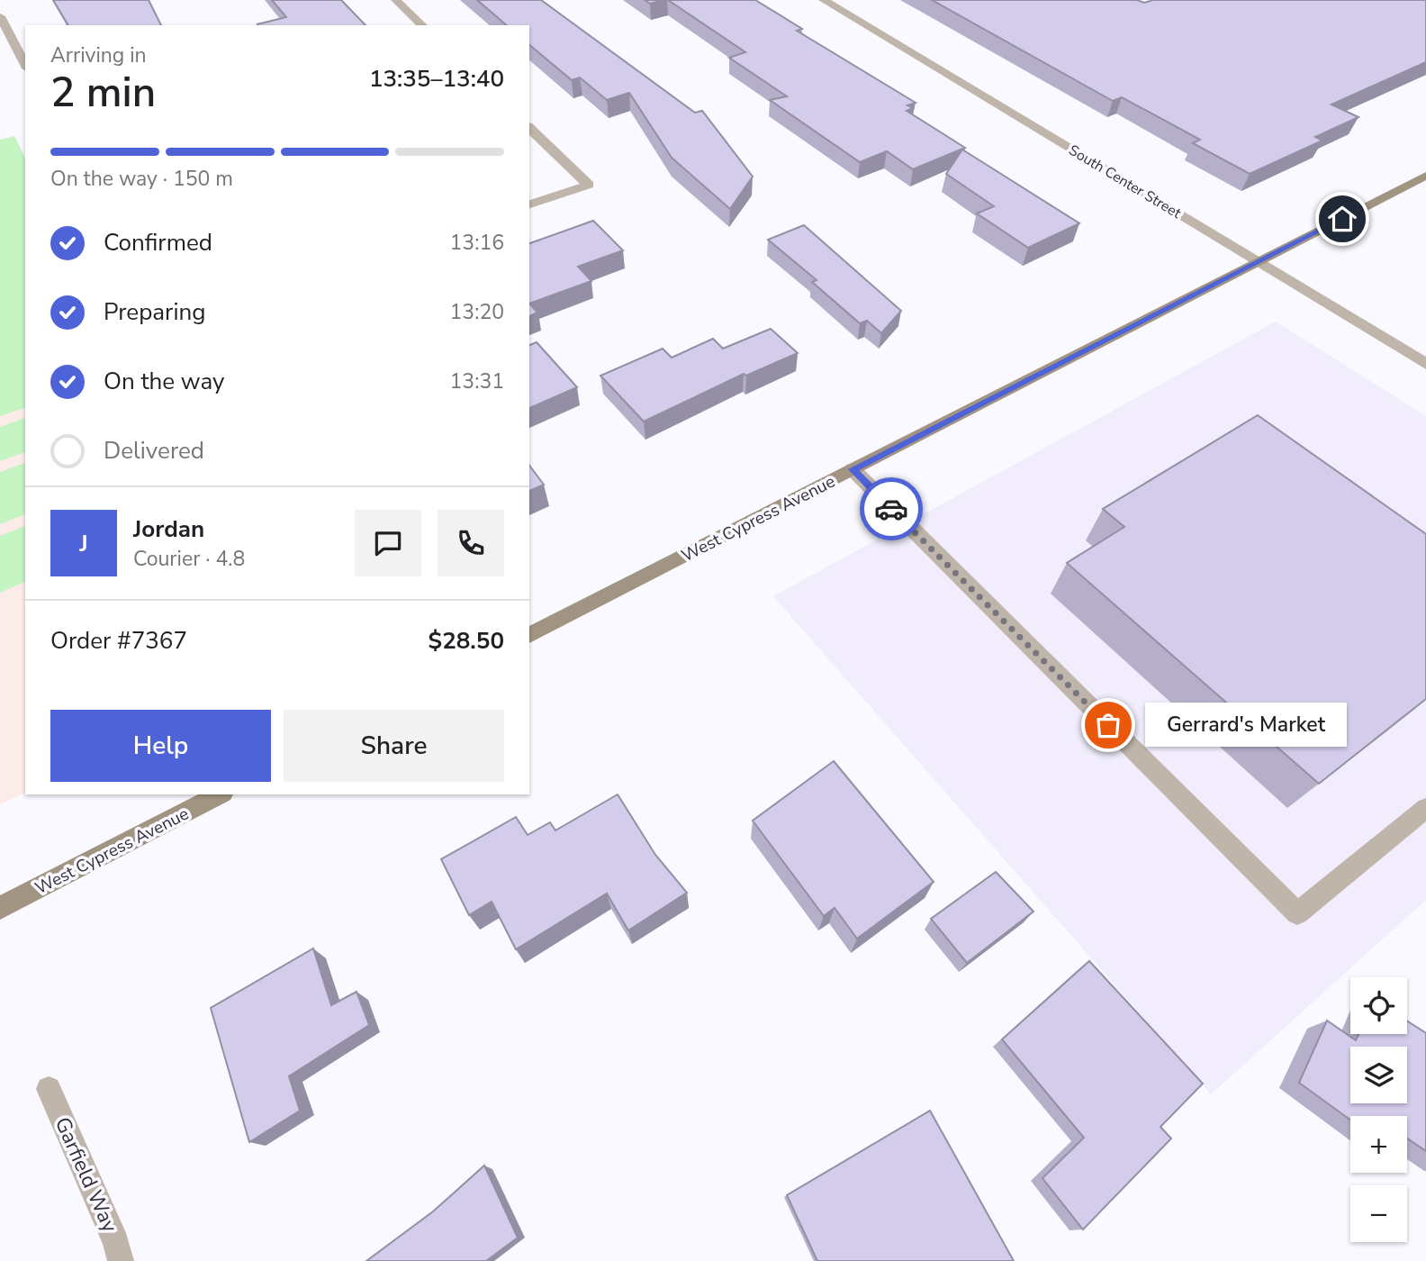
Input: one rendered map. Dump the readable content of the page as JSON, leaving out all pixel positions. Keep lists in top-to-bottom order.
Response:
{
  "streets": {
    "main road": ["West Cypress Avenue"],
    "street": ["South Center Street", "Garfield Way"]
  },
  "crossings": [
    ["South Center Street", "West Cypress Avenue"]
  ],
  "places": ["Gerrard's Market"],
  "page": {
    "heading": ["2 min", "Arriving in", "13:35–13:40"],
    "panel": [
      "Jordan",
      "Courier · 4.8",
      "Order #7367",
      "$28.50"
    ],
    "bar": "On the way · 150 m",
    "list": [
      ["Confirmed", "13:16"],
      ["Preparing", "13:20"],
      ["On the way", "13:31"],
      "Delivered"
    ],
    "round": "J",
    "buttons": ["Help", "Share"],
    "bubble": "Gerrard's Market",
    "map_buttons": ["+", "−"]
  }
}
